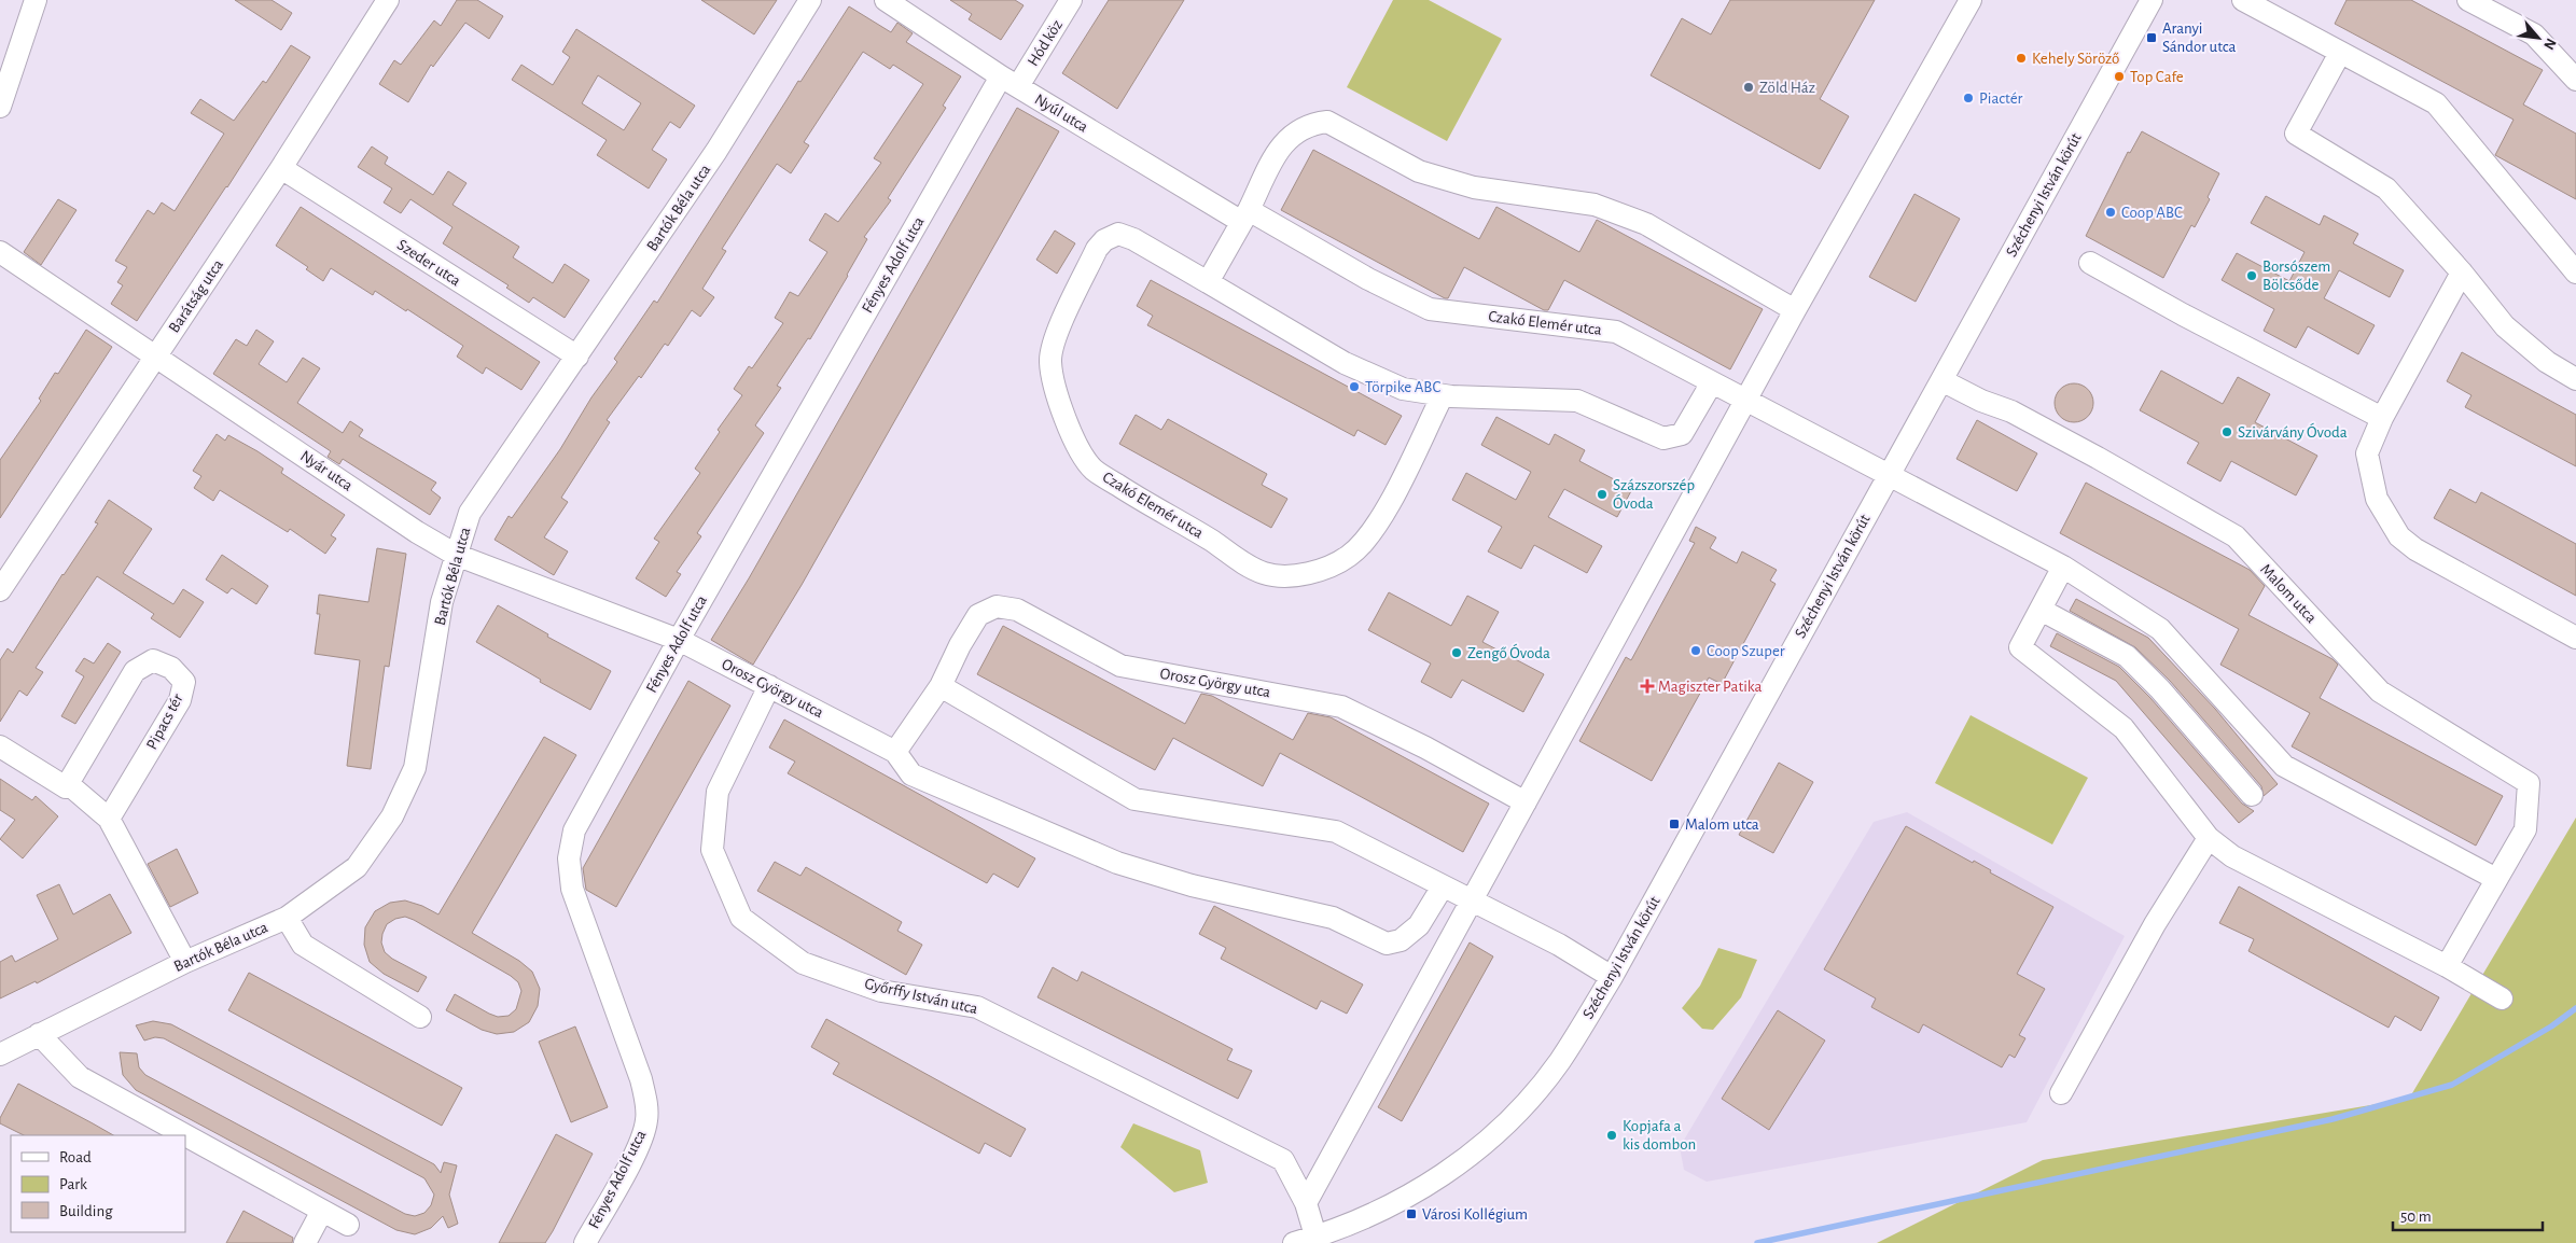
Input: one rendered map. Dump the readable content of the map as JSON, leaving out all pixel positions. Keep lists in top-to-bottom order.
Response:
{
  "streets": {
    "street": [
      "Hód köz",
      "Nyúl utca",
      "Széchenyi István körút",
      "Bartók Béla utca",
      "Szeder utca",
      "Fényes Adolf utca",
      "Barátság utca",
      "Czakó Elemér utca",
      "Nyár utca",
      "Malom utca",
      "Orosz György utca",
      "Pipacs tér",
      "Győrffy István utca"
    ]
  },
  "crossings": [
    ["Hód köz", "Nyúl utca"],
    ["Hód köz", "Fényes Adolf utca"],
    ["Nyúl utca", "Fényes Adolf utca"],
    ["Nyúl utca", "Czakó Elemér utca"],
    ["Széchenyi István körút", "Czakó Elemér utca"],
    ["Széchenyi István körút", "Malom utca"],
    ["Széchenyi István körút", "Győrffy István utca"],
    ["Bartók Béla utca", "Szeder utca"],
    ["Bartók Béla utca", "Nyár utca"],
    ["Szeder utca", "Barátság utca"],
    ["Fényes Adolf utca", "Nyár utca"],
    ["Fényes Adolf utca", "Orosz György utca"],
    ["Barátság utca", "Nyár utca"],
    ["Nyár utca", "Orosz György utca"],
    ["Orosz György utca", "Győrffy István utca"]
  ],
  "places": {
    "transit": ["Aranyi Sándor utca", "Malom utca", "Városi Kollégium"],
    "other": [
      "Kehely Söröző",
      "Top Cafe",
      "Zöld Ház",
      "Piactér",
      "Coop ABC",
      "Borsószem Bölcsőde",
      "Törpike ABC",
      "Szivárvány Óvoda",
      "Százszorszép Óvoda",
      "Coop Szuper",
      "Zengő Óvoda",
      "Kopjafa a kis dombon"
    ],
    "health": ["Magiszter Patika"]
  },
  "legend": ["Road", "Park", "Building"],
  "scale_bar": "50 m",
  "north": "bottom right"
}
